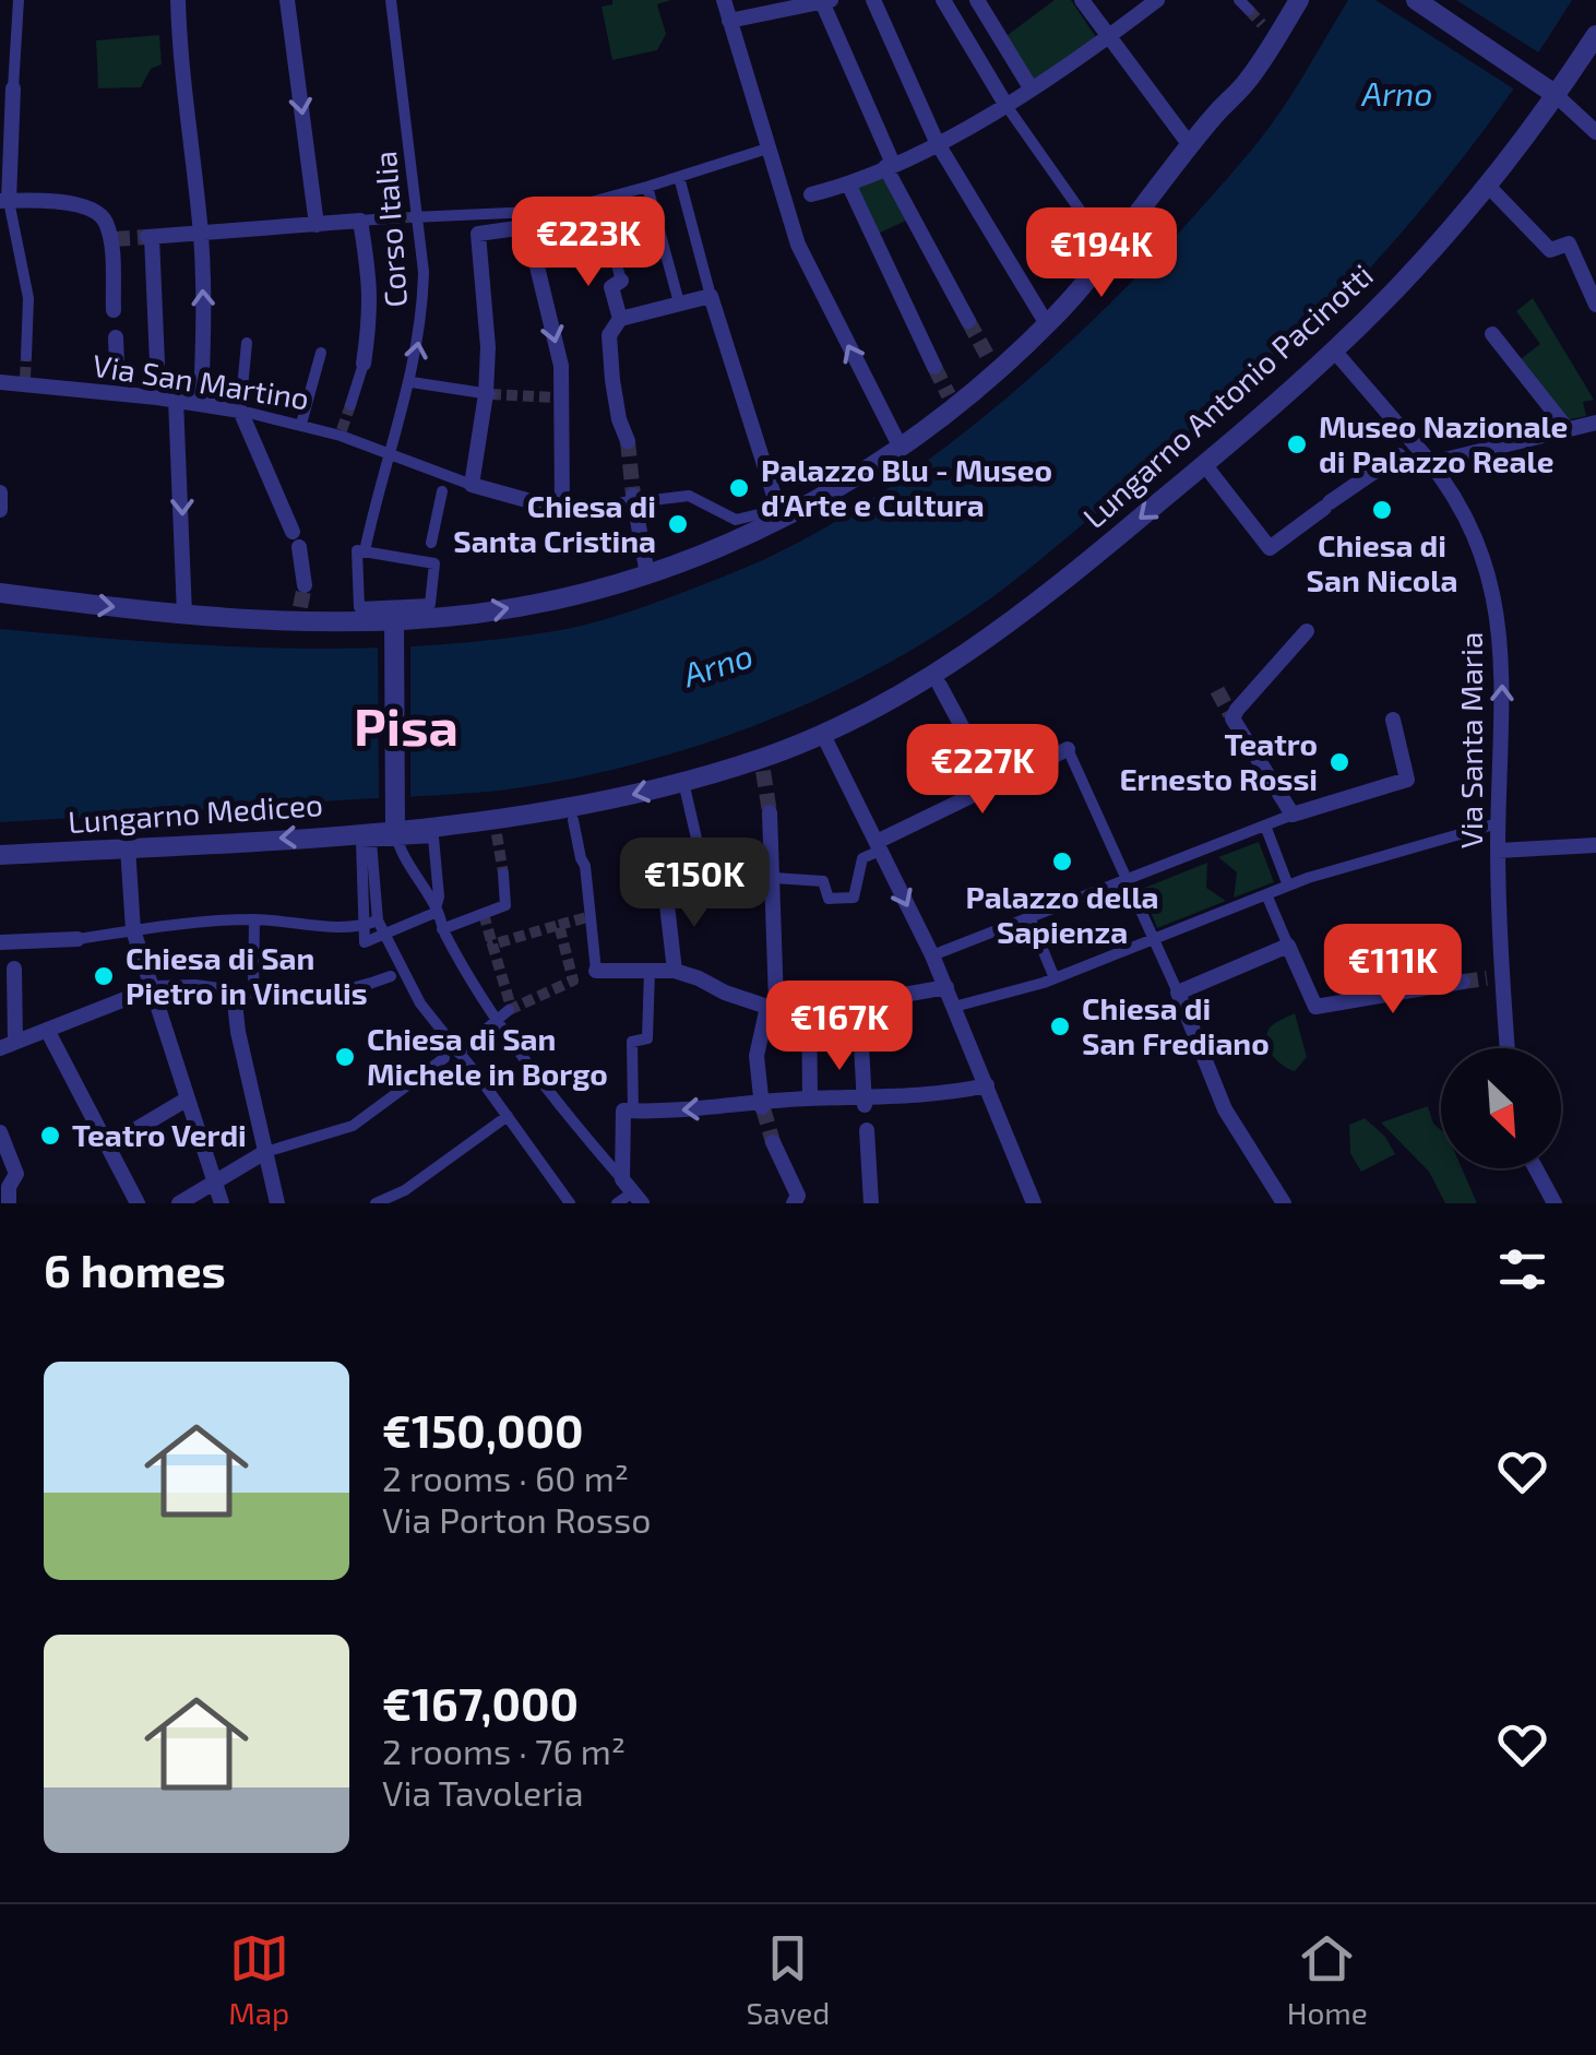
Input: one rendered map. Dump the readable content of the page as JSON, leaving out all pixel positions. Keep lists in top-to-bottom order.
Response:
{
  "streets": {
    "street": [
      "Corso Italia",
      "Via San Martino",
      "Lungarno Antonio Pacinotti",
      "Via Santa Maria",
      "Lungarno Mediceo"
    ]
  },
  "crossings": [
    ["Corso Italia", "Via San Martino"],
    ["Lungarno Antonio Pacinotti", "Via Santa Maria"],
    ["Lungarno Antonio Pacinotti", "Lungarno Mediceo"]
  ],
  "one_way": ["Lungarno Antonio Pacinotti", "Via Santa Maria"],
  "districts": ["Pisa"],
  "water": ["Arno"],
  "places": [
    "Museo Nazionale di Palazzo Reale",
    "Palazzo Blu - Museo d'Arte e Cultura",
    "Chiesa di San Nicola",
    "Chiesa di Santa Cristina",
    "Teatro Ernesto Rossi",
    "Palazzo della Sapienza",
    "Chiesa di San Pietro in Vinculis",
    "Chiesa di San Frediano",
    "Chiesa di San Michele in Borgo",
    "Teatro Verdi"
  ],
  "north": "bottom right",
  "page": {
    "price": [
      "€223K",
      "€194K",
      "€227K",
      "€150K",
      "€111K",
      "€167K"
    ],
    "heading": "6 homes",
    "list": [
      {
        "name": "€150,000",
        "note": "2 rooms · 60 m² · Via Porton Rosso"
      },
      {
        "name": "€167,000",
        "note": "2 rooms · 76 m² · Via Tavoleria"
      }
    ],
    "tabs": ["Map", "Saved", "Home"]
  }
}
